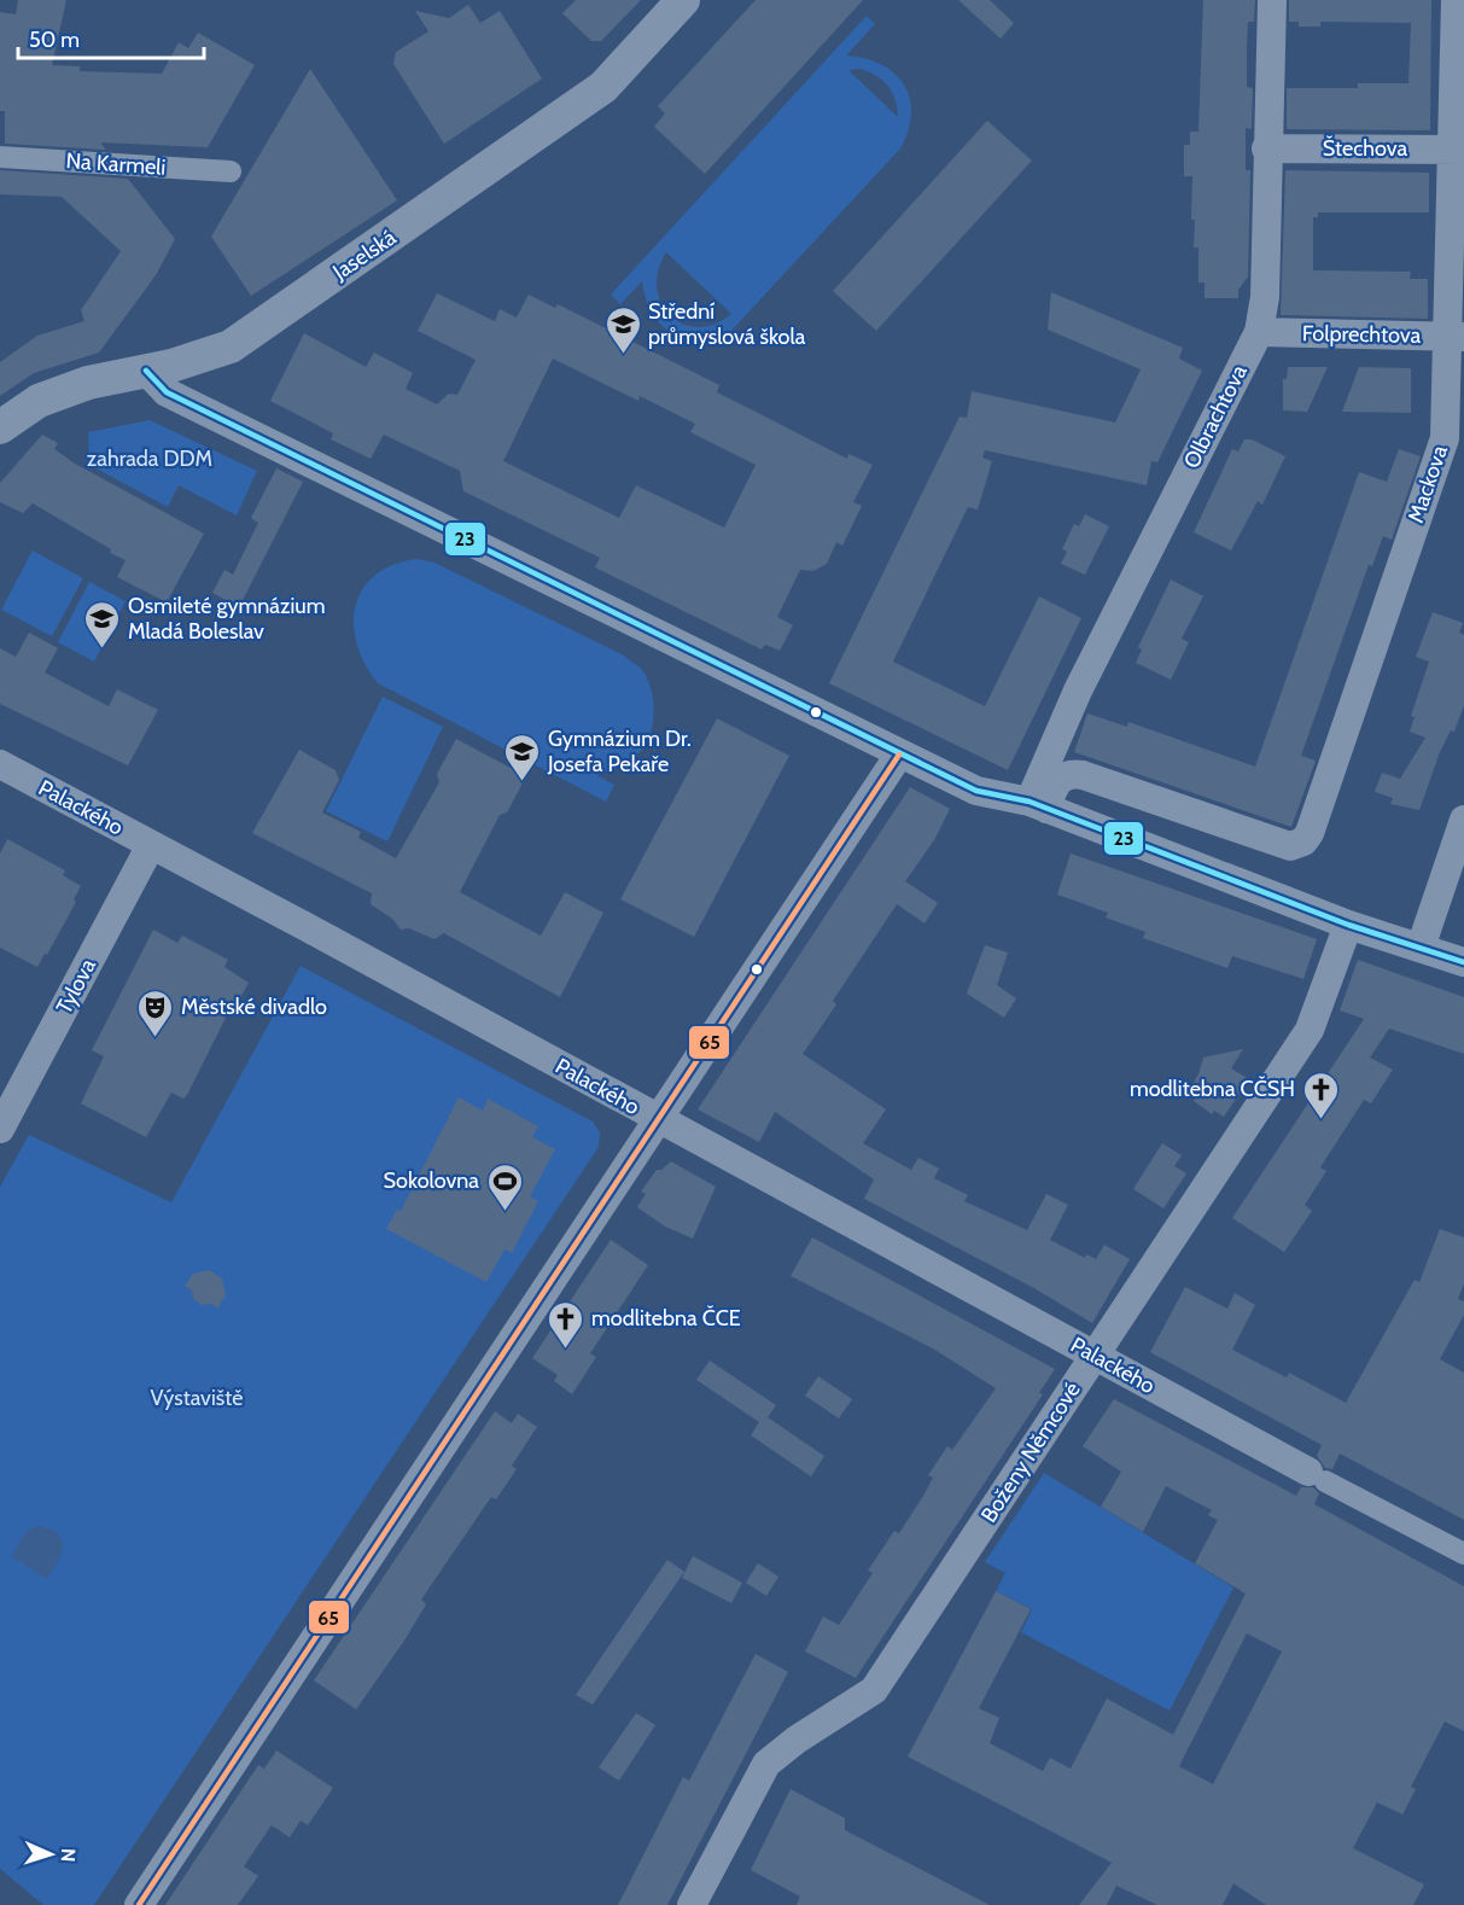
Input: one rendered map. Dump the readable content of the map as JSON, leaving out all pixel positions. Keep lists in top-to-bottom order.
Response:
{
  "streets": {
    "street": [
      "Štechova",
      "Na Karmeli",
      "Jaselská",
      "Folprechtova",
      "Olbrachtova",
      "Mackova",
      "Palackého",
      "Tylova",
      "Boženy Němcové"
    ]
  },
  "crossings": [
    ["Štechova", "Olbrachtova"],
    ["Štechova", "Mackova"],
    ["Folprechtova", "Olbrachtova"],
    ["Folprechtova", "Mackova"],
    ["Olbrachtova", "Mackova"],
    ["Palackého", "Tylova"],
    ["Palackého", "Boženy Němcové"]
  ],
  "parks": ["zahrada DDM", "Výstaviště"],
  "places": {
    "school or university": ["Střední průmyslová škola", "Osmileté gymnázium Mladá Boleslav", "Gymnázium Dr. Josefa Pekaře"],
    "theatre": ["Městské divadlo"],
    "church": ["modlitebna CČSH", "modlitebna ČCE"],
    "sports": ["Sokolovna"]
  },
  "lines": ["transit line 23", "transit line 65"],
  "scale_bar": "50 m",
  "north": "right"
}
